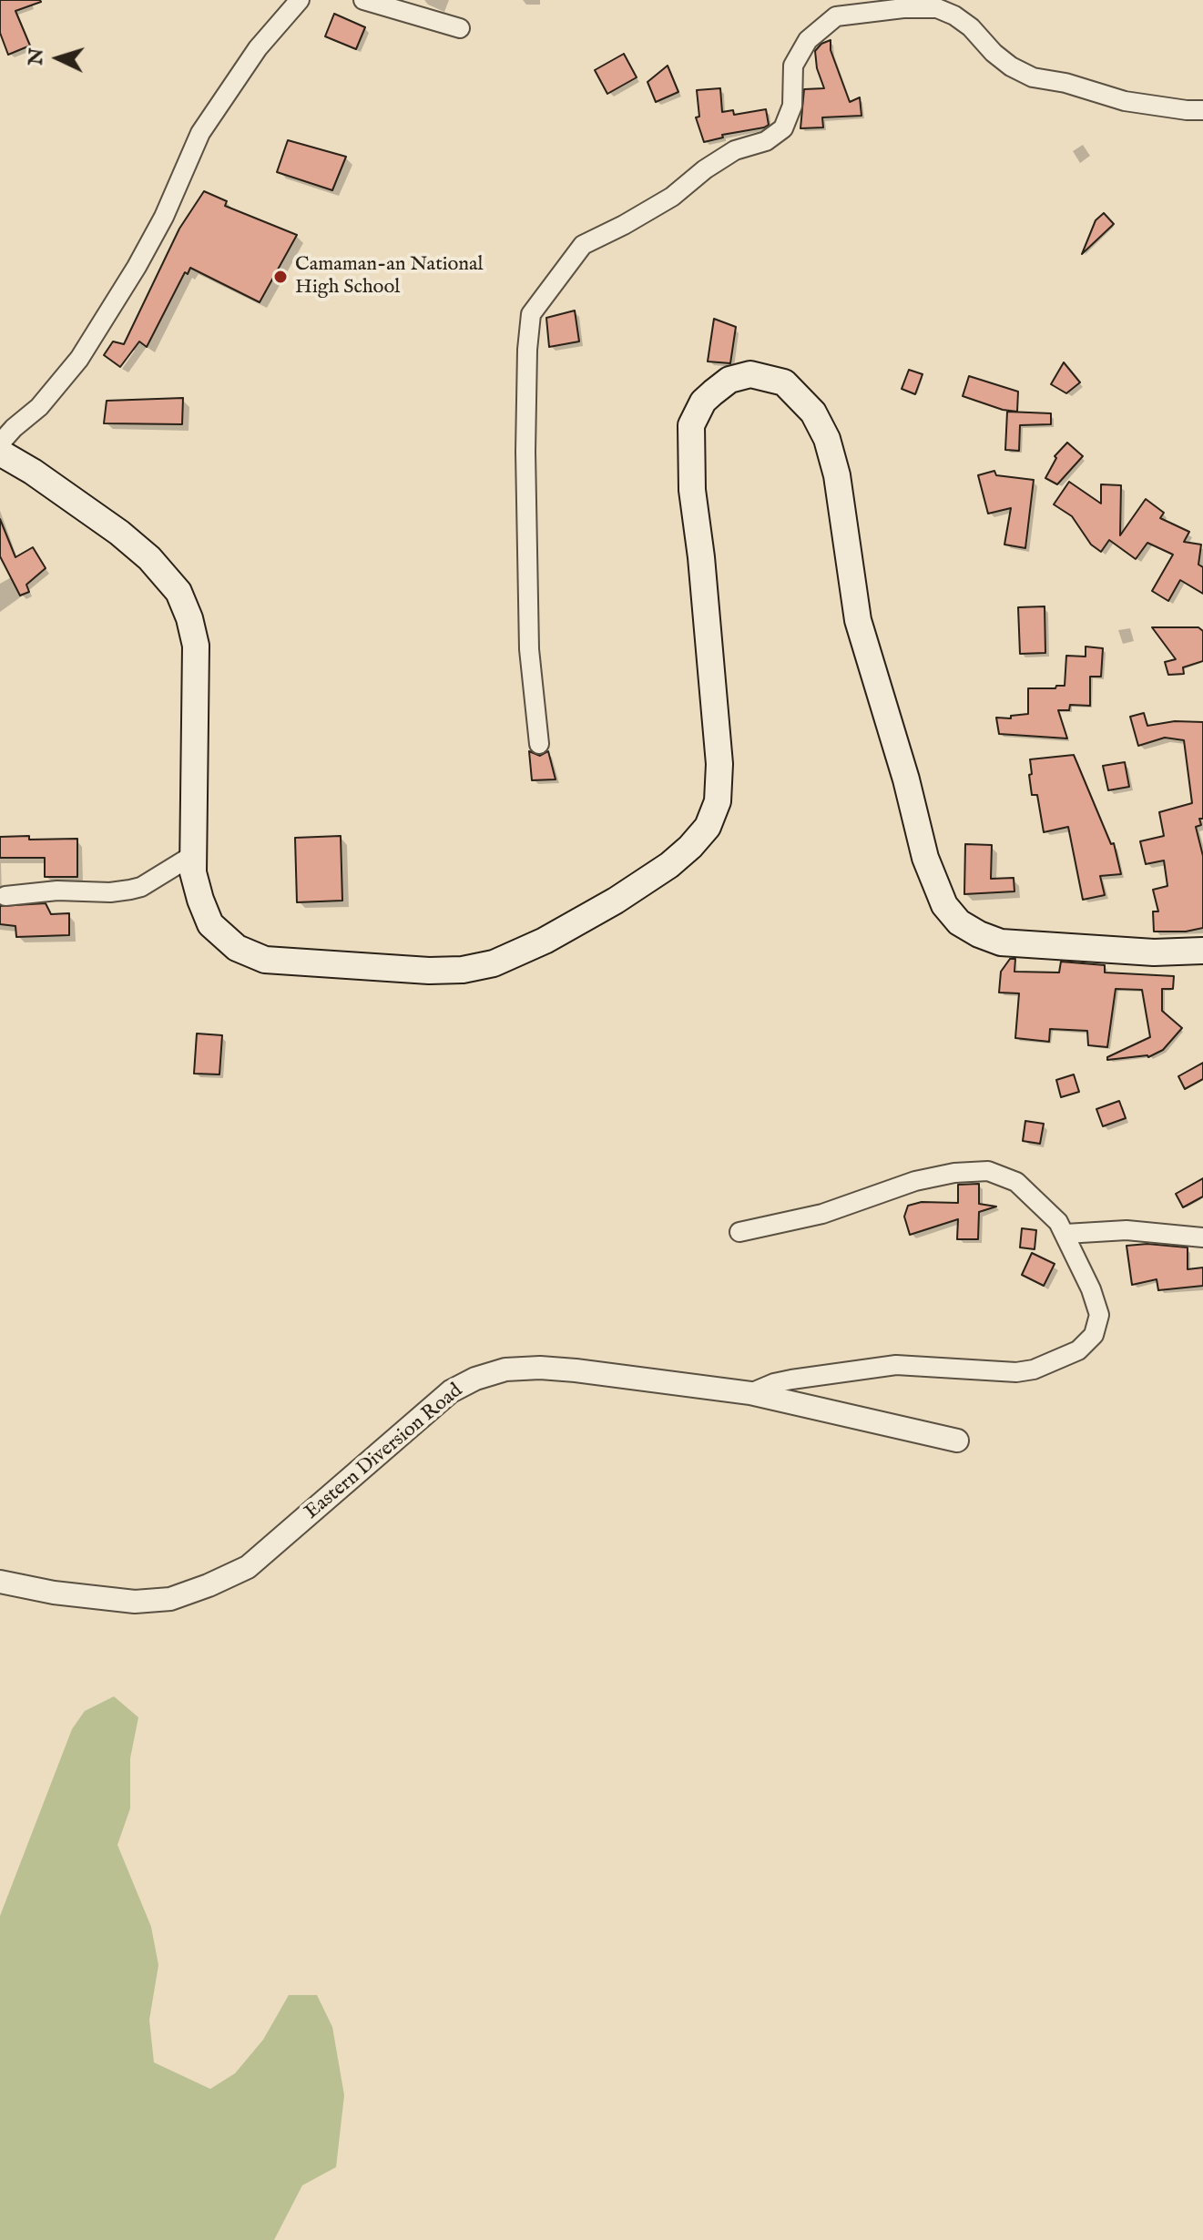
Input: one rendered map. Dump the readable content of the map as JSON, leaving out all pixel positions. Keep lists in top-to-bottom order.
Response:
{
  "streets": {
    "street": ["Eastern Diversion Road"]
  },
  "places": ["Camaman-an National High School"],
  "north": "left"
}
